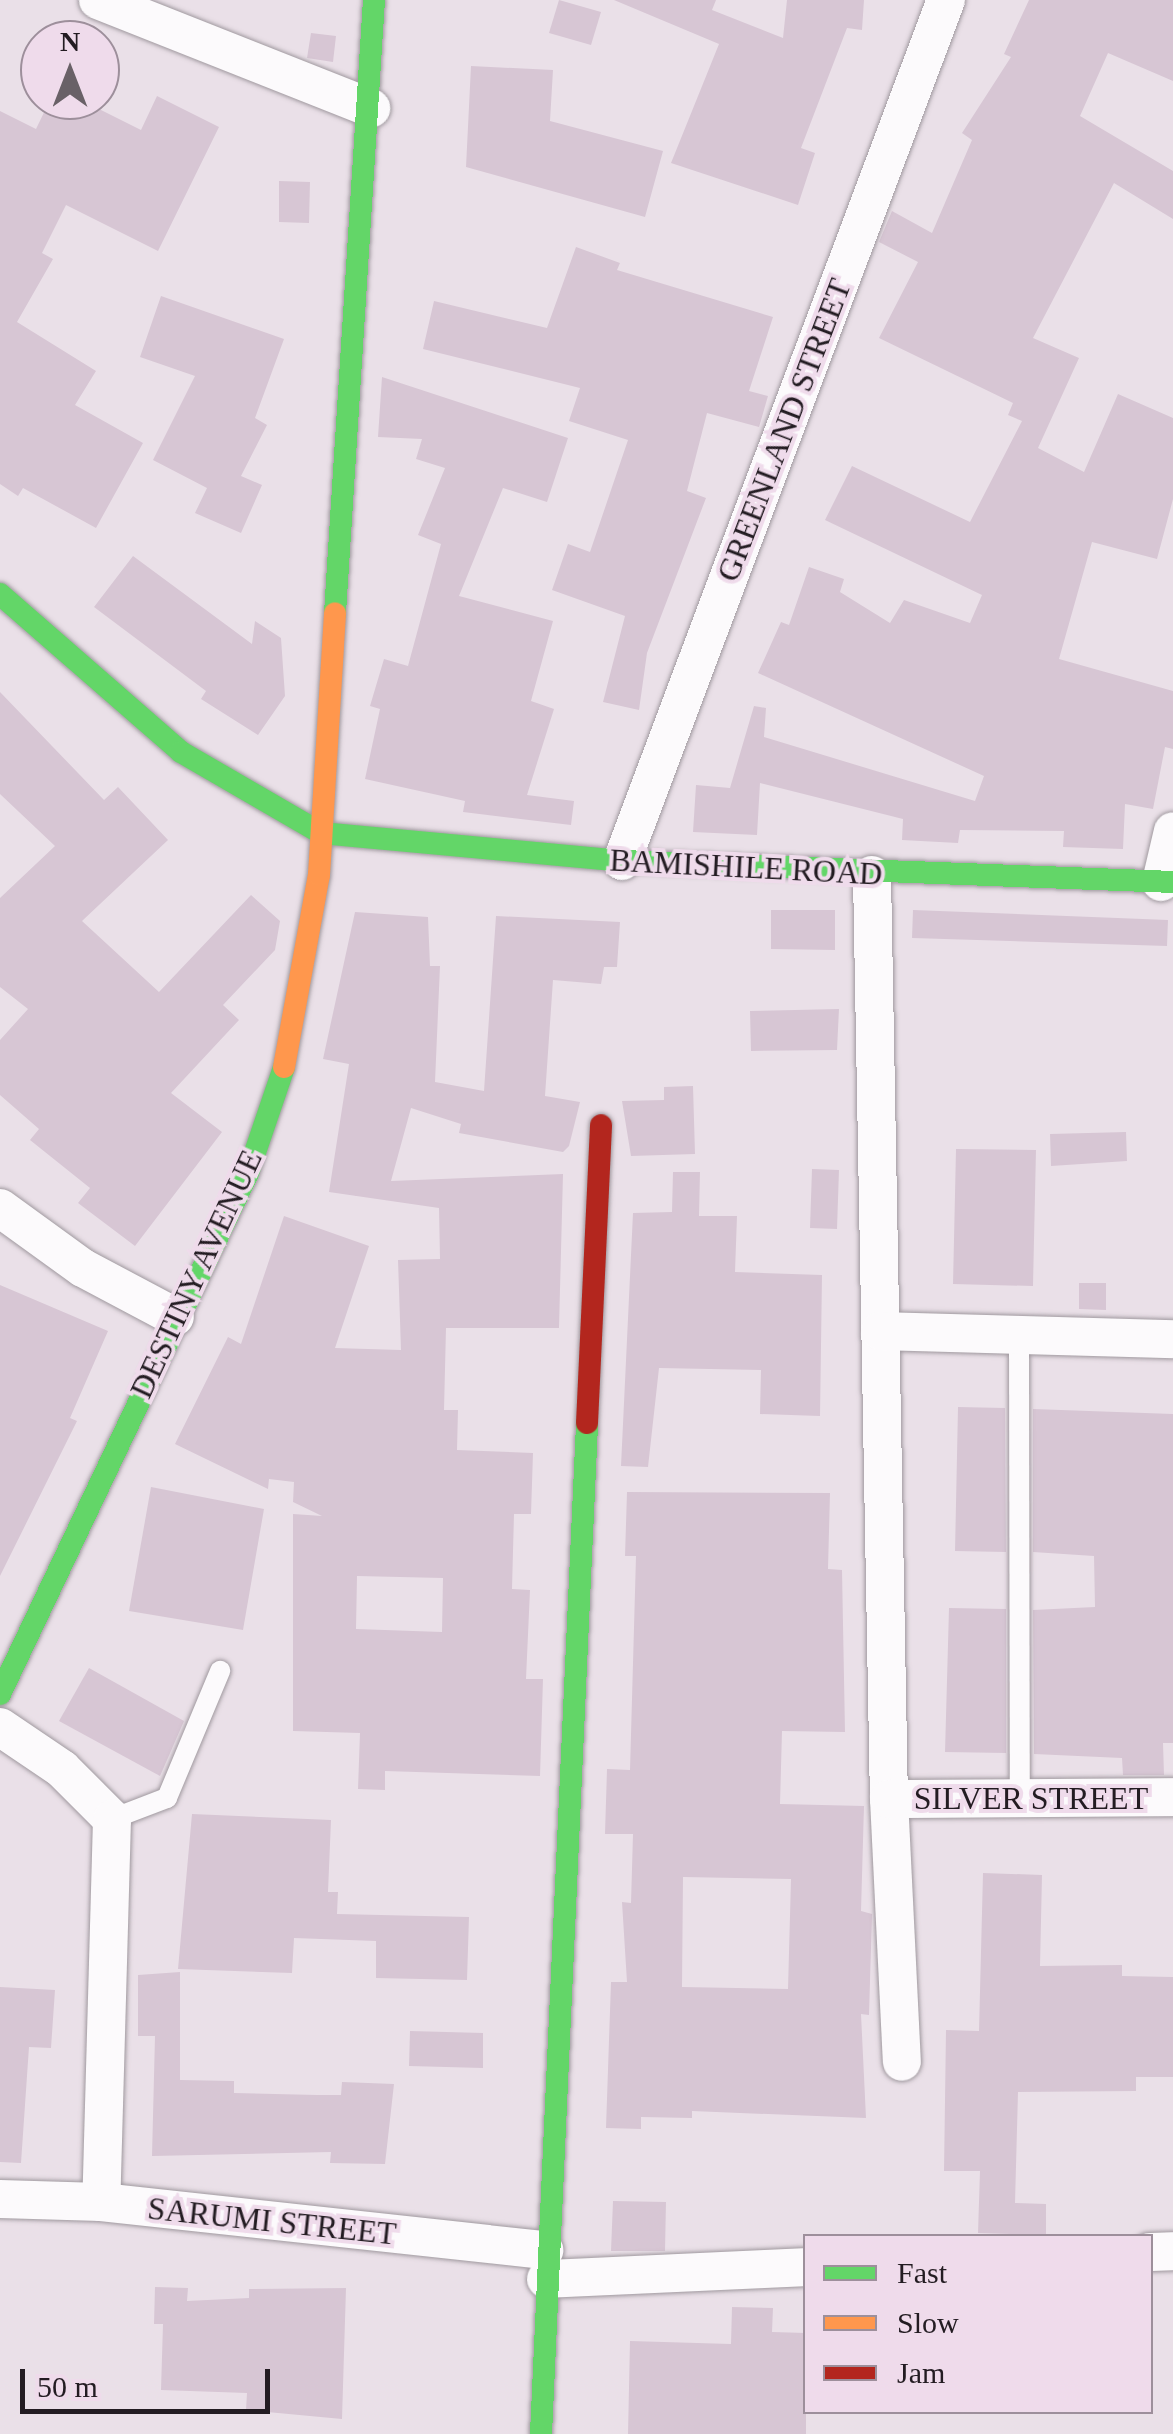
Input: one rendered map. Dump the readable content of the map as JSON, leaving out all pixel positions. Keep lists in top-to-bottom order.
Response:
{
  "streets": {
    "street": [
      "GREENLAND STREET",
      "BAMISHILE ROAD",
      "DESTINY AVENUE",
      "SILVER STREET",
      "SARUMI STREET"
    ]
  },
  "crossings": [
    ["GREENLAND STREET", "BAMISHILE ROAD"],
    ["BAMISHILE ROAD", "DESTINY AVENUE"]
  ],
  "legend": ["Fast", "Slow", "Jam"],
  "scale_bar": "50 m",
  "north": "top"
}
